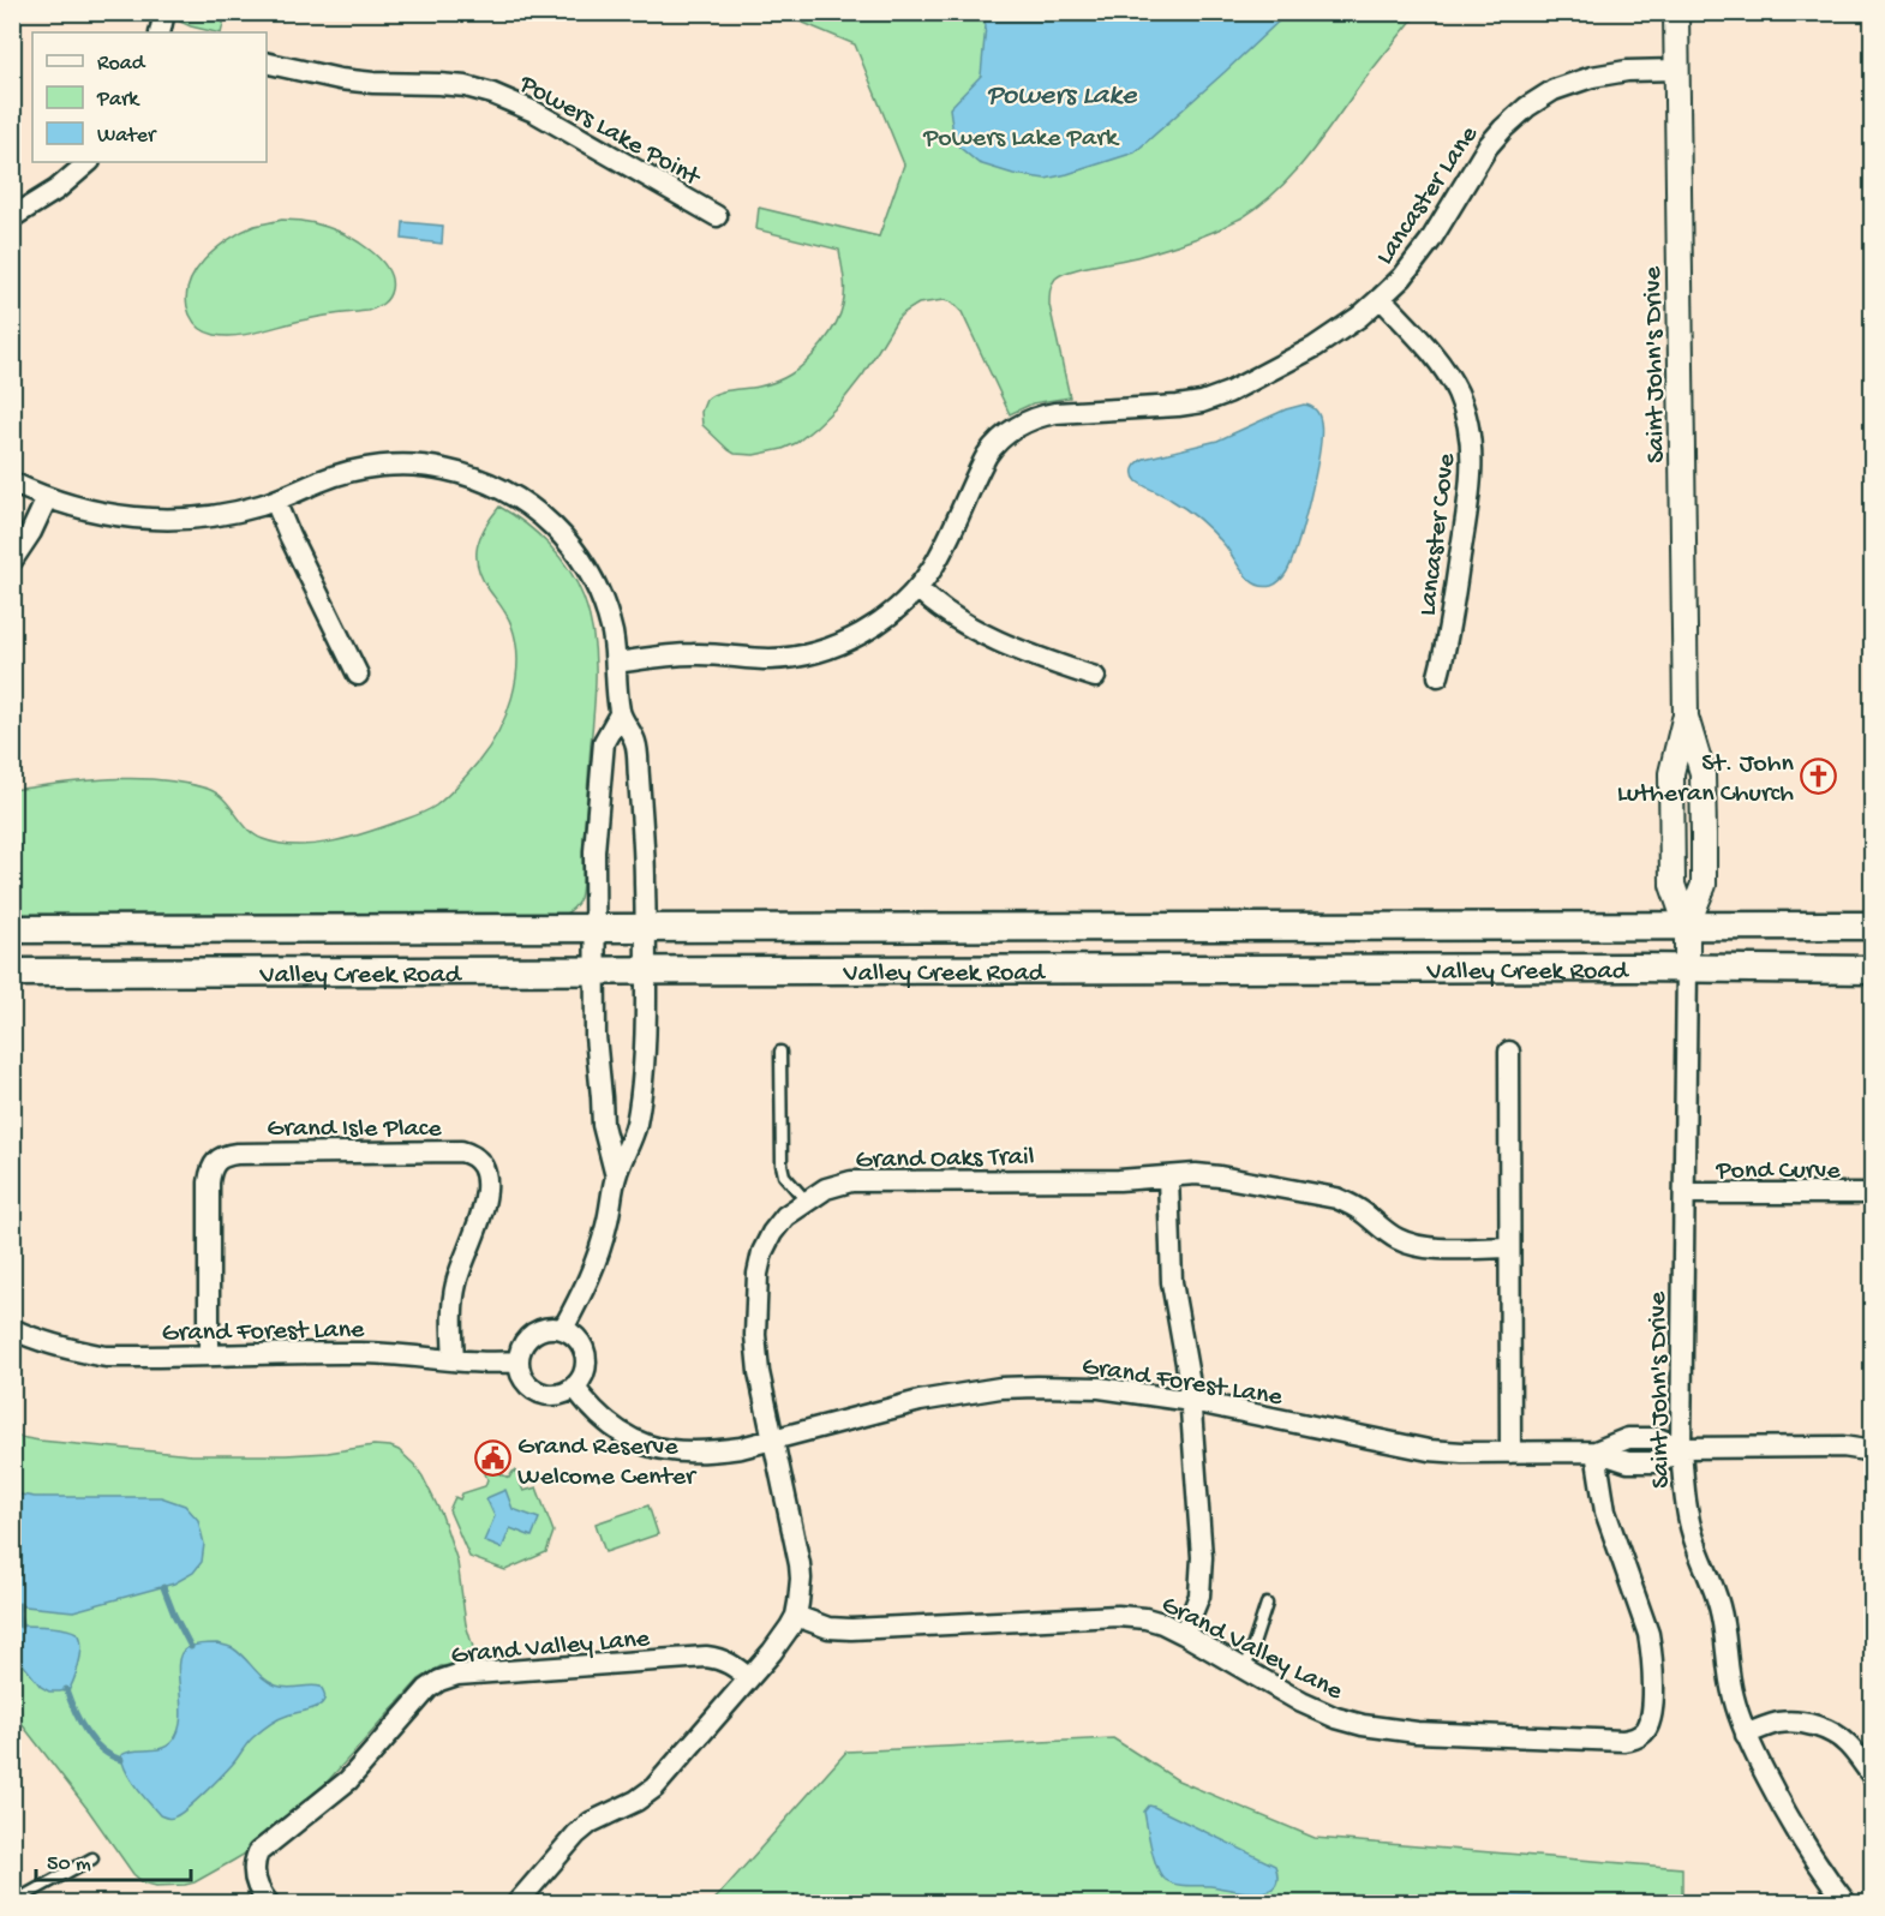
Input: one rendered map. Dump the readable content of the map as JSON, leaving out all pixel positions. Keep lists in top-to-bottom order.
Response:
{
  "streets": {
    "main road": ["Valley Creek Road"],
    "street": [
      "Powers Lake Point",
      "Lancaster Lane",
      "Saint John's Drive",
      "Lancaster Cove",
      "Grand Isle Place",
      "Grand Oaks Trail",
      "Pond Curve",
      "Grand Forest Lane",
      "Grand Valley Lane"
    ]
  },
  "crossings": [
    ["Lancaster Lane", "Saint John's Drive"],
    ["Lancaster Lane", "Lancaster Cove"],
    ["Saint John's Drive", "Valley Creek Road"],
    ["Saint John's Drive", "Pond Curve"],
    ["Saint John's Drive", "Grand Forest Lane"],
    ["Grand Isle Place", "Grand Forest Lane"],
    ["Grand Oaks Trail", "Grand Forest Lane"],
    ["Grand Oaks Trail", "Grand Valley Lane"],
    ["Grand Forest Lane", "Grand Valley Lane"]
  ],
  "water": ["Powers Lake"],
  "parks": ["Powers Lake Park"],
  "places": {
    "church": ["St. John Lutheran Church"],
    "public building": ["Grand Reserve Welcome Center"]
  },
  "legend": ["Road", "Park", "Water"],
  "scale_bar": "50 m"
}
